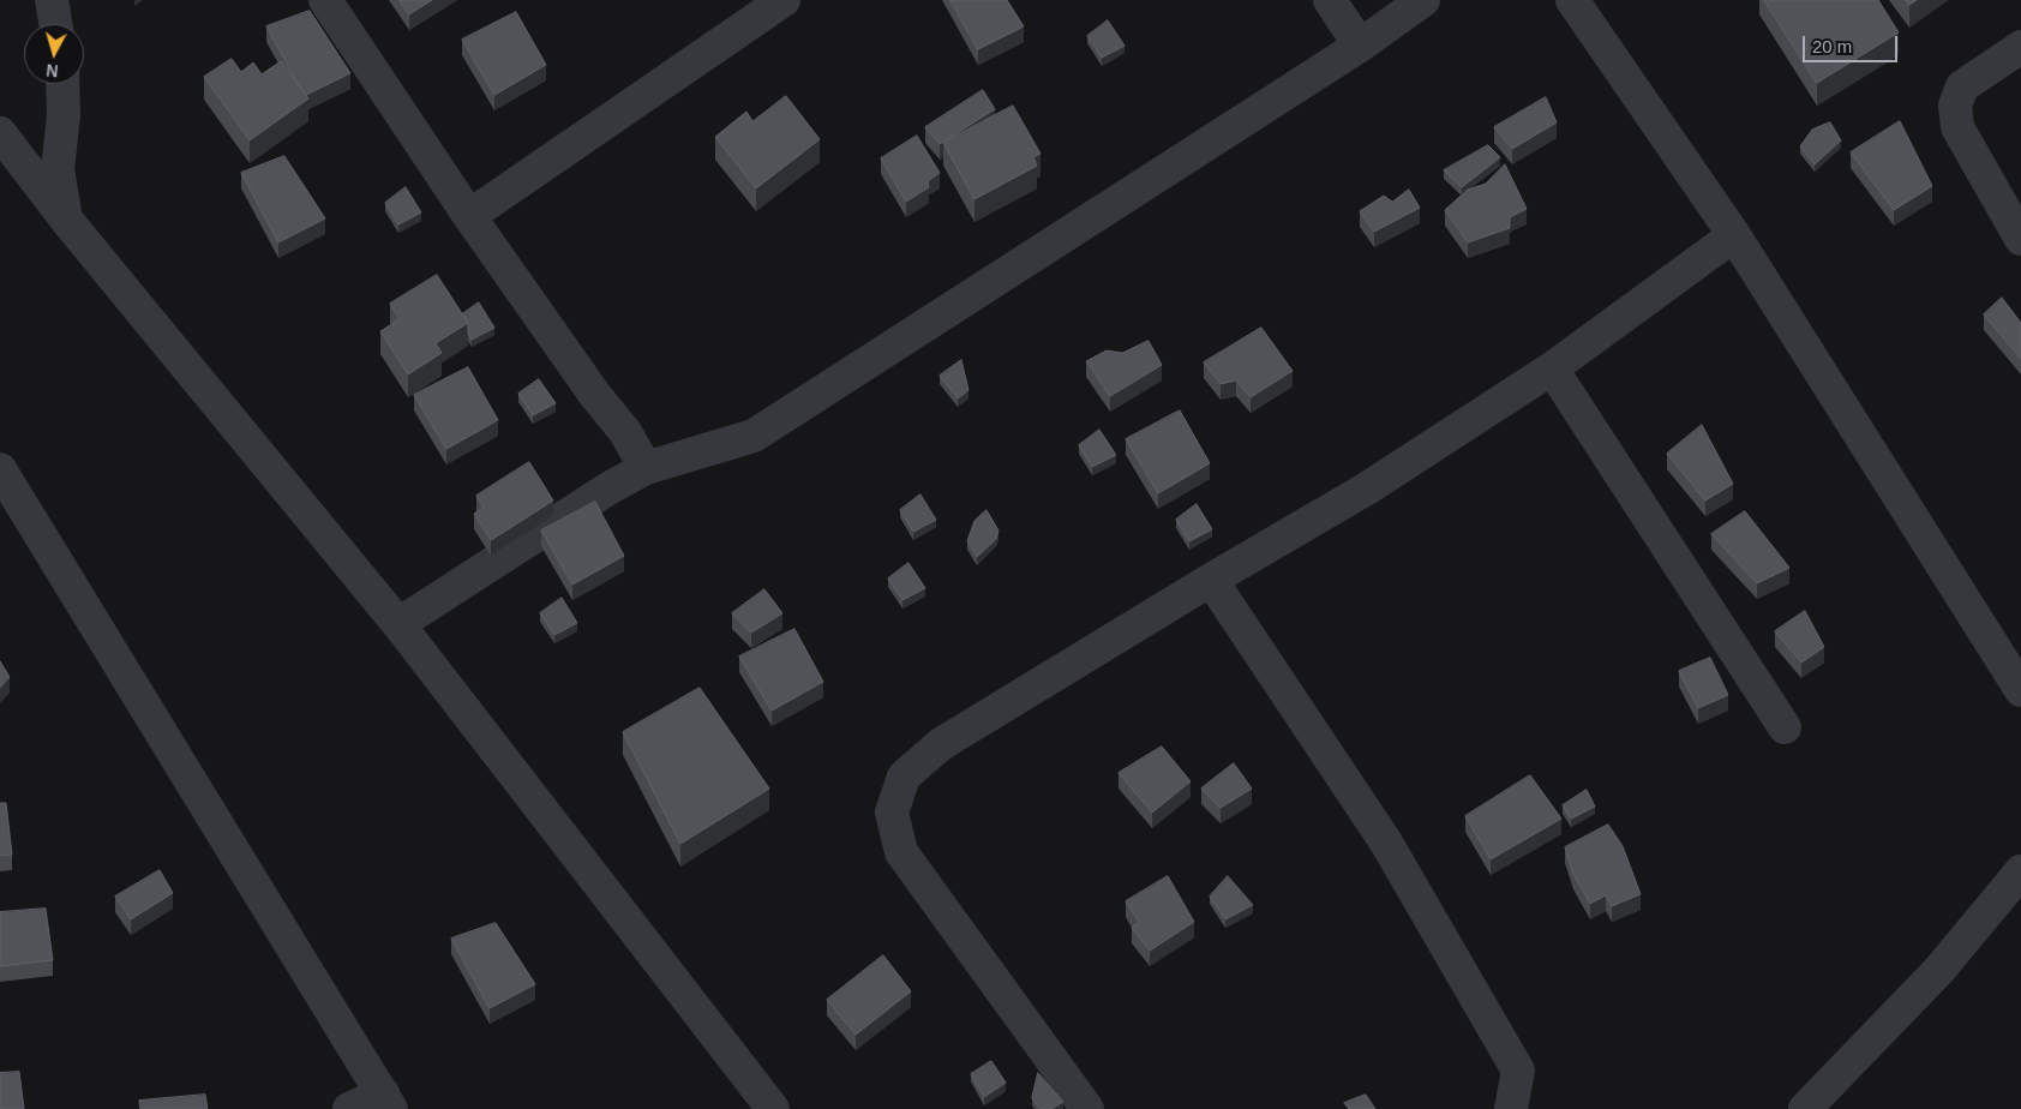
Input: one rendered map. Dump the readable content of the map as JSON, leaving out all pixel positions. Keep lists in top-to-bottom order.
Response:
{
  "scale_bar": "20 m",
  "north": "bottom"
}
